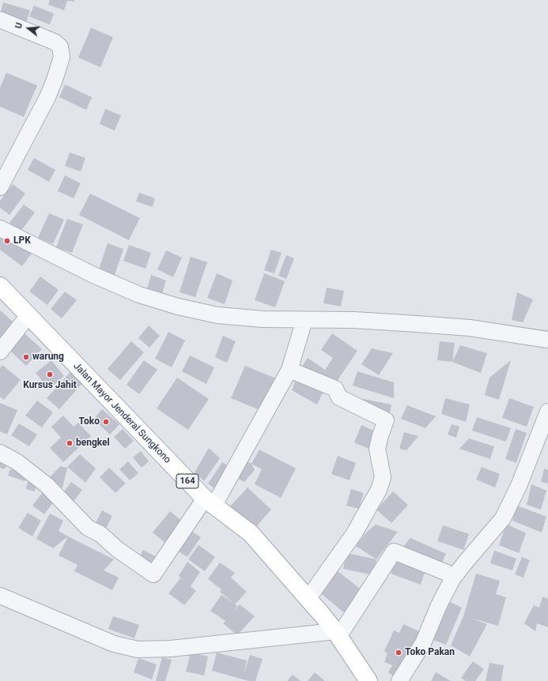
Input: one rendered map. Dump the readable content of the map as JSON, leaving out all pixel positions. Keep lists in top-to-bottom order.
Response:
{
  "streets": {
    "main road": ["Jalan Mayor Jenderal Sungkono", "164"]
  },
  "places": [
    "LPK",
    "warung",
    "Kursus Jahit",
    "Toko",
    "bengkel",
    "Toko Pakan"
  ],
  "north": "left"
}
